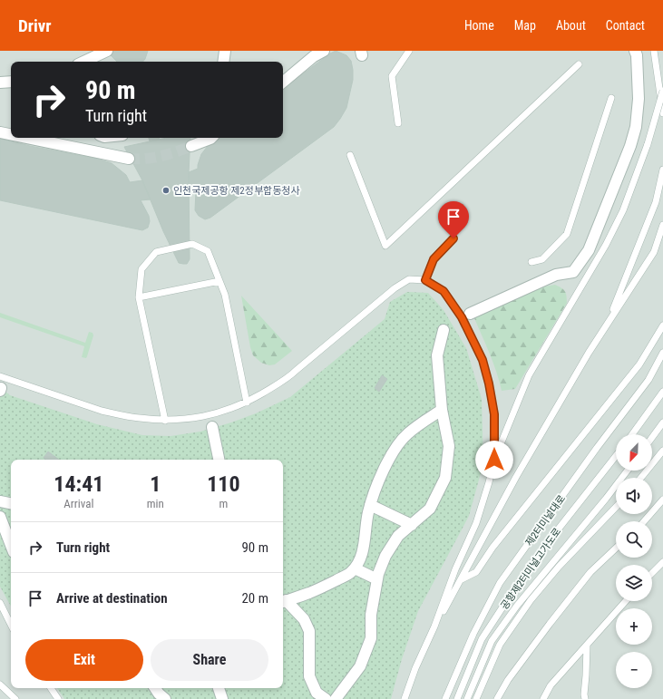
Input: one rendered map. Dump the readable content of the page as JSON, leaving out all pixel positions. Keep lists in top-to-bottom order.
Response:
{
  "streets": {
    "lane": ["제2터미널대로", "공항제2터미널고가도로"]
  },
  "places": ["인천국제공항 제2정부합동청사"],
  "north": "bottom left",
  "page": {
    "header": "Drivr",
    "nav": [
      "Home",
      "Map",
      "About",
      "Contact"
    ],
    "turn": ["90 m", "Turn right"],
    "map_buttons": ["+", "−"],
    "eta": [
      "14:41",
      "Arrival",
      "1",
      "min",
      "110",
      "m"
    ],
    "list": [
      {
        "name": "Turn right",
        "value": "90 m"
      },
      {
        "name": "Arrive at destination",
        "value": "20 m"
      }
    ],
    "buttons": ["Exit", "Share"]
  }
}
